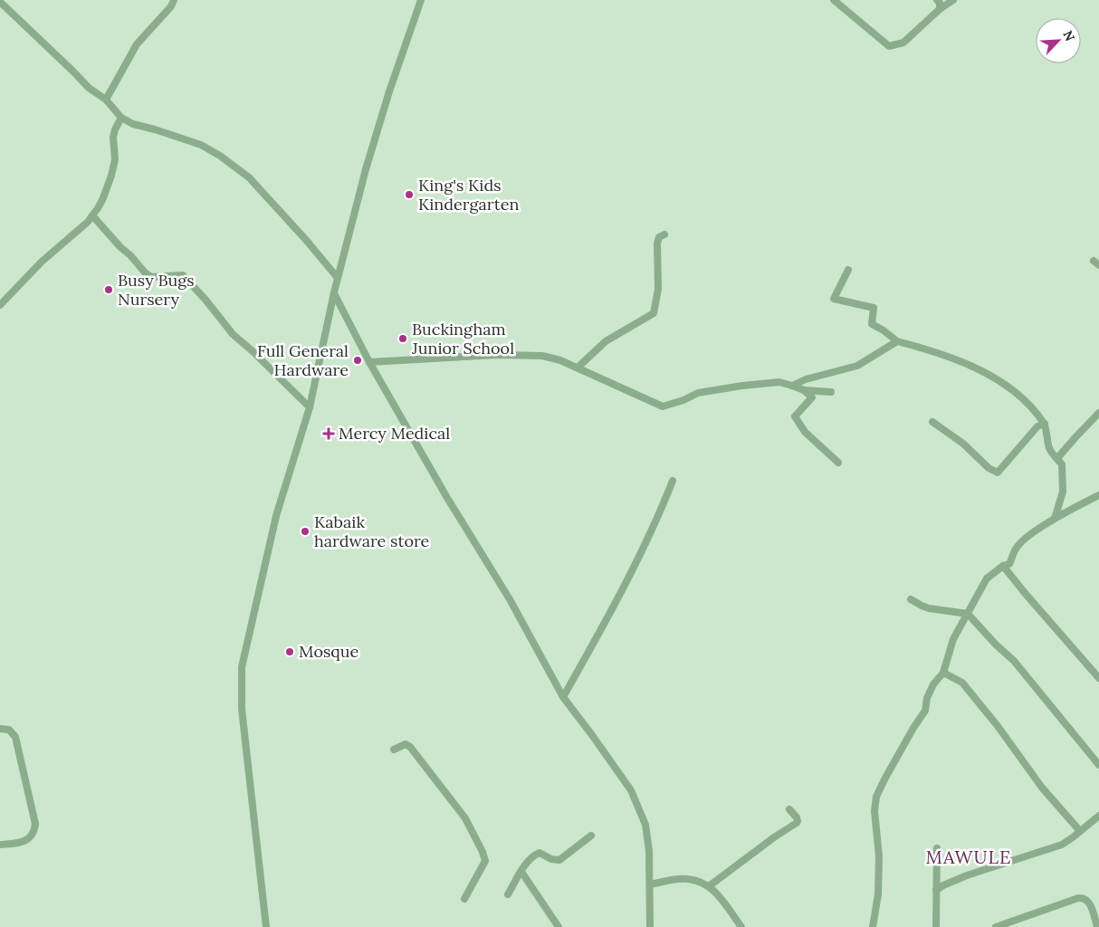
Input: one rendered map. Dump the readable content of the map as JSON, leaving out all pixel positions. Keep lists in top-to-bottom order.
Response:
{
  "districts": ["MAWULE"],
  "places": {
    "other": [
      "King's Kids Kindergarten",
      "Busy Bugs Nursery",
      "Buckingham Junior School",
      "Full General Hardware",
      "Kabaik hardware store",
      "Mosque"
    ],
    "health": ["Mercy Medical"]
  },
  "north": "top right"
}
